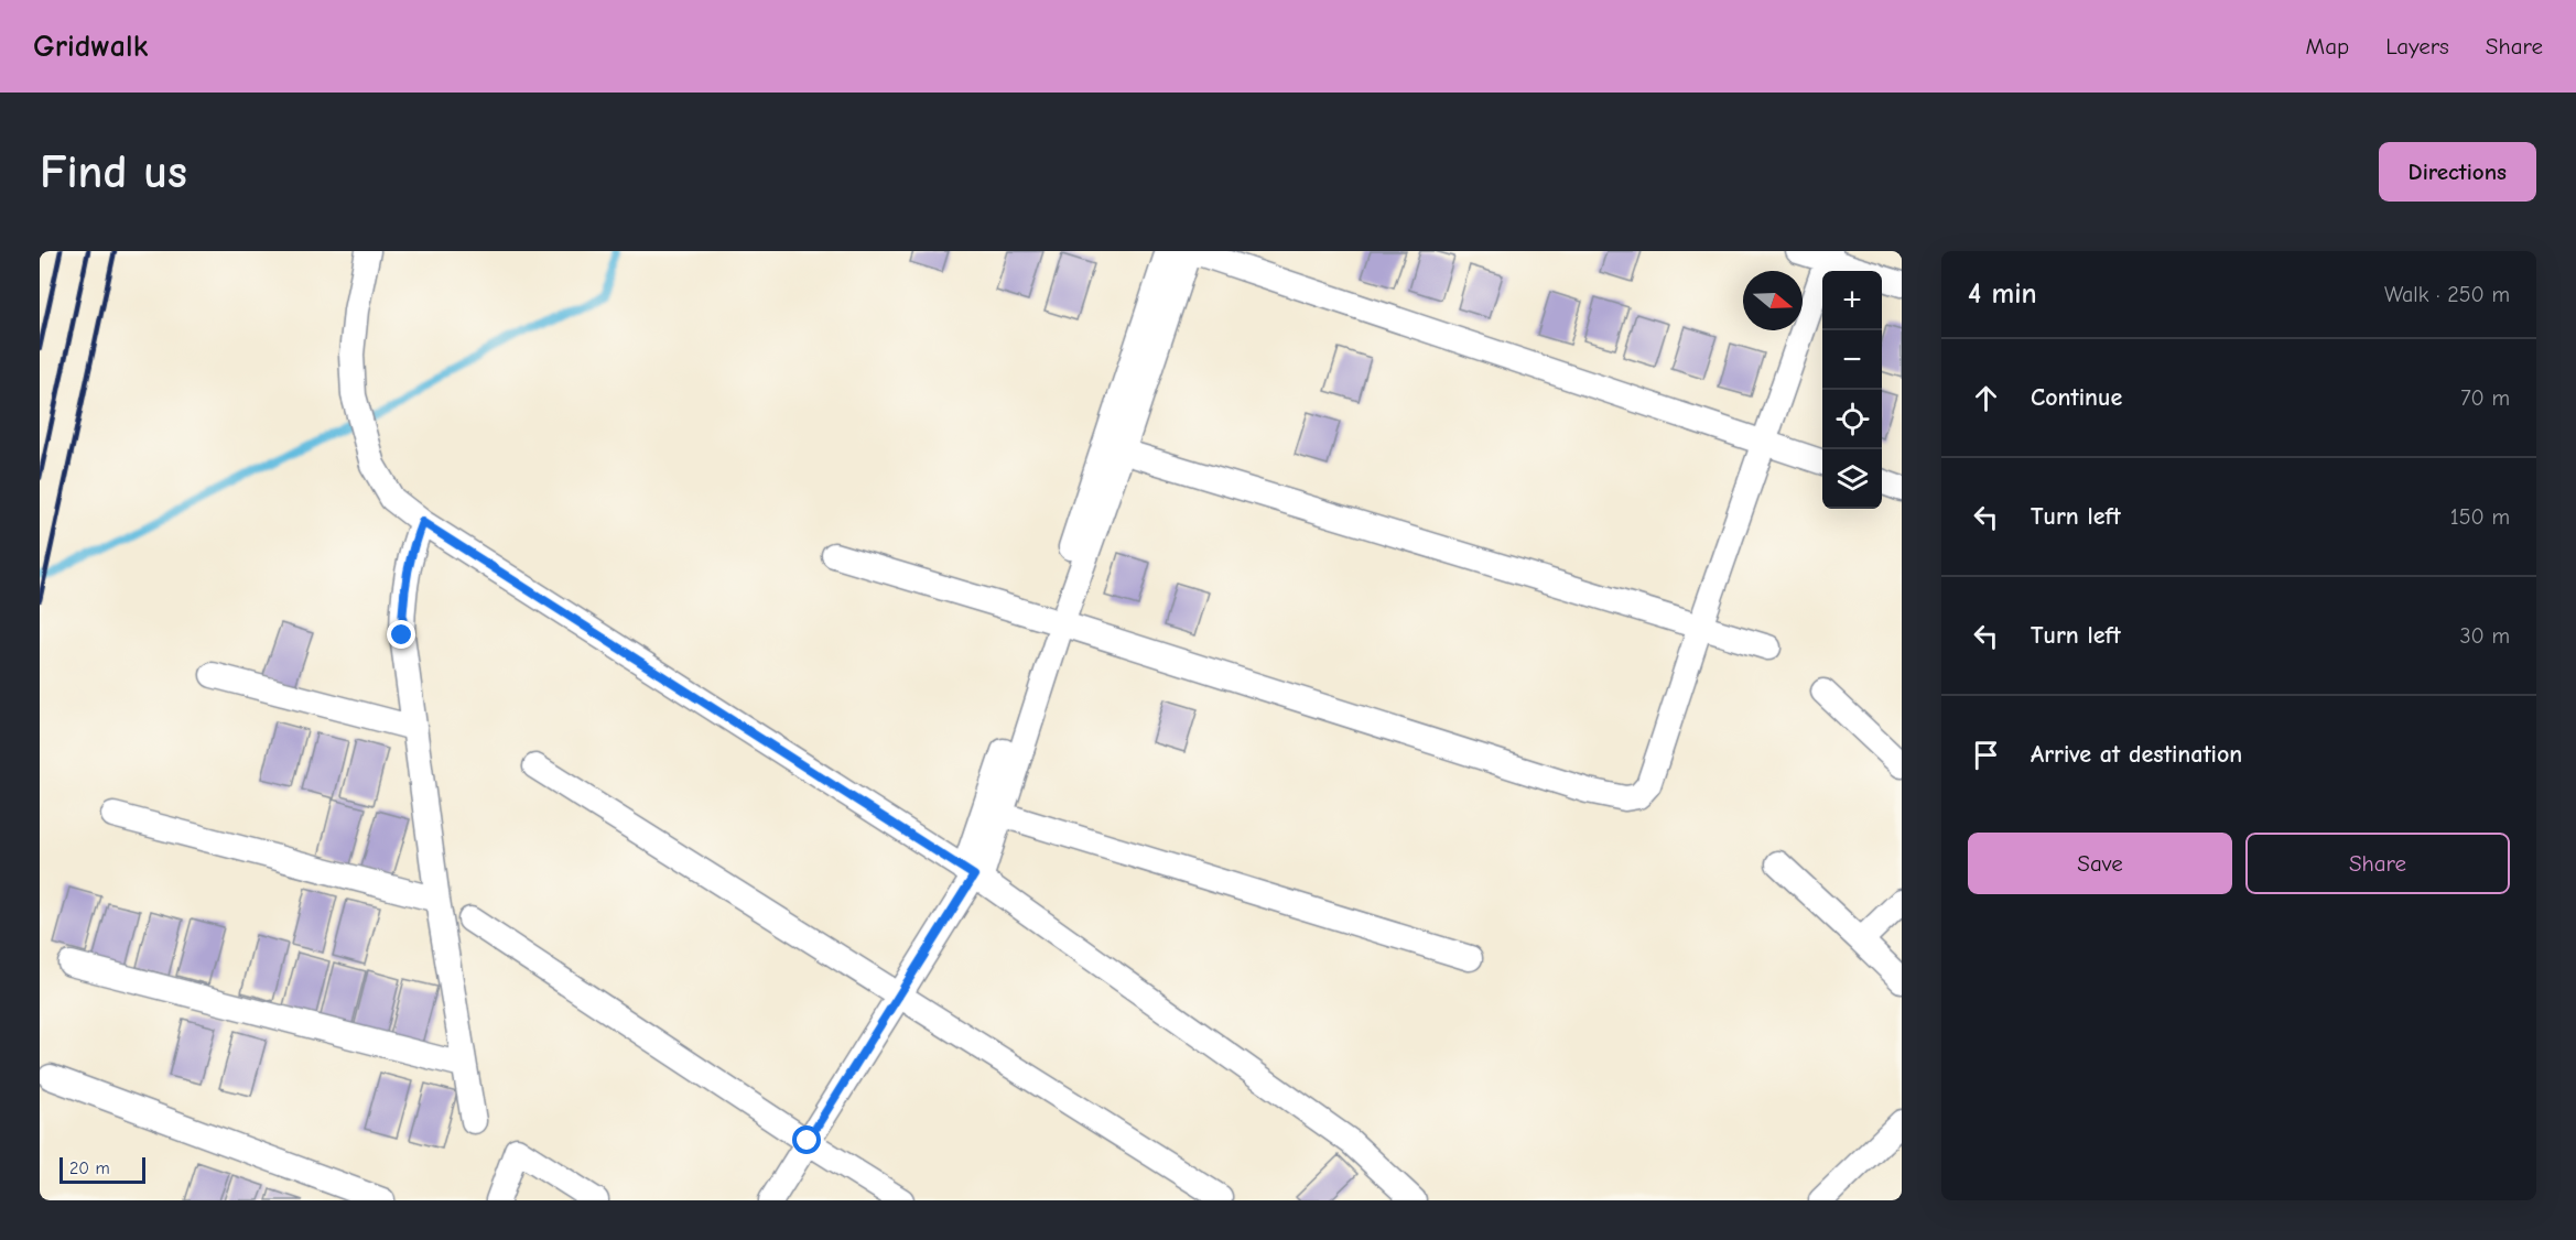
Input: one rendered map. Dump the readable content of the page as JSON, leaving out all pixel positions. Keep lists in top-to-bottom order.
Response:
{
  "scale_bar": "20 m",
  "north": "right",
  "page": {
    "header": "Gridwalk",
    "nav": ["Map", "Layers", "Share"],
    "buttons": [
      "Directions",
      ["Save", "Share"]
    ],
    "title": "Find us",
    "heading": ["4 min", "Walk · 250 m"],
    "map_buttons": ["+", "−"],
    "list": [
      ["Continue", "70 m"],
      ["Turn left", "150 m"],
      ["Turn left", "30 m"],
      "Arrive at destination"
    ],
    "scale": "20 m"
  }
}
